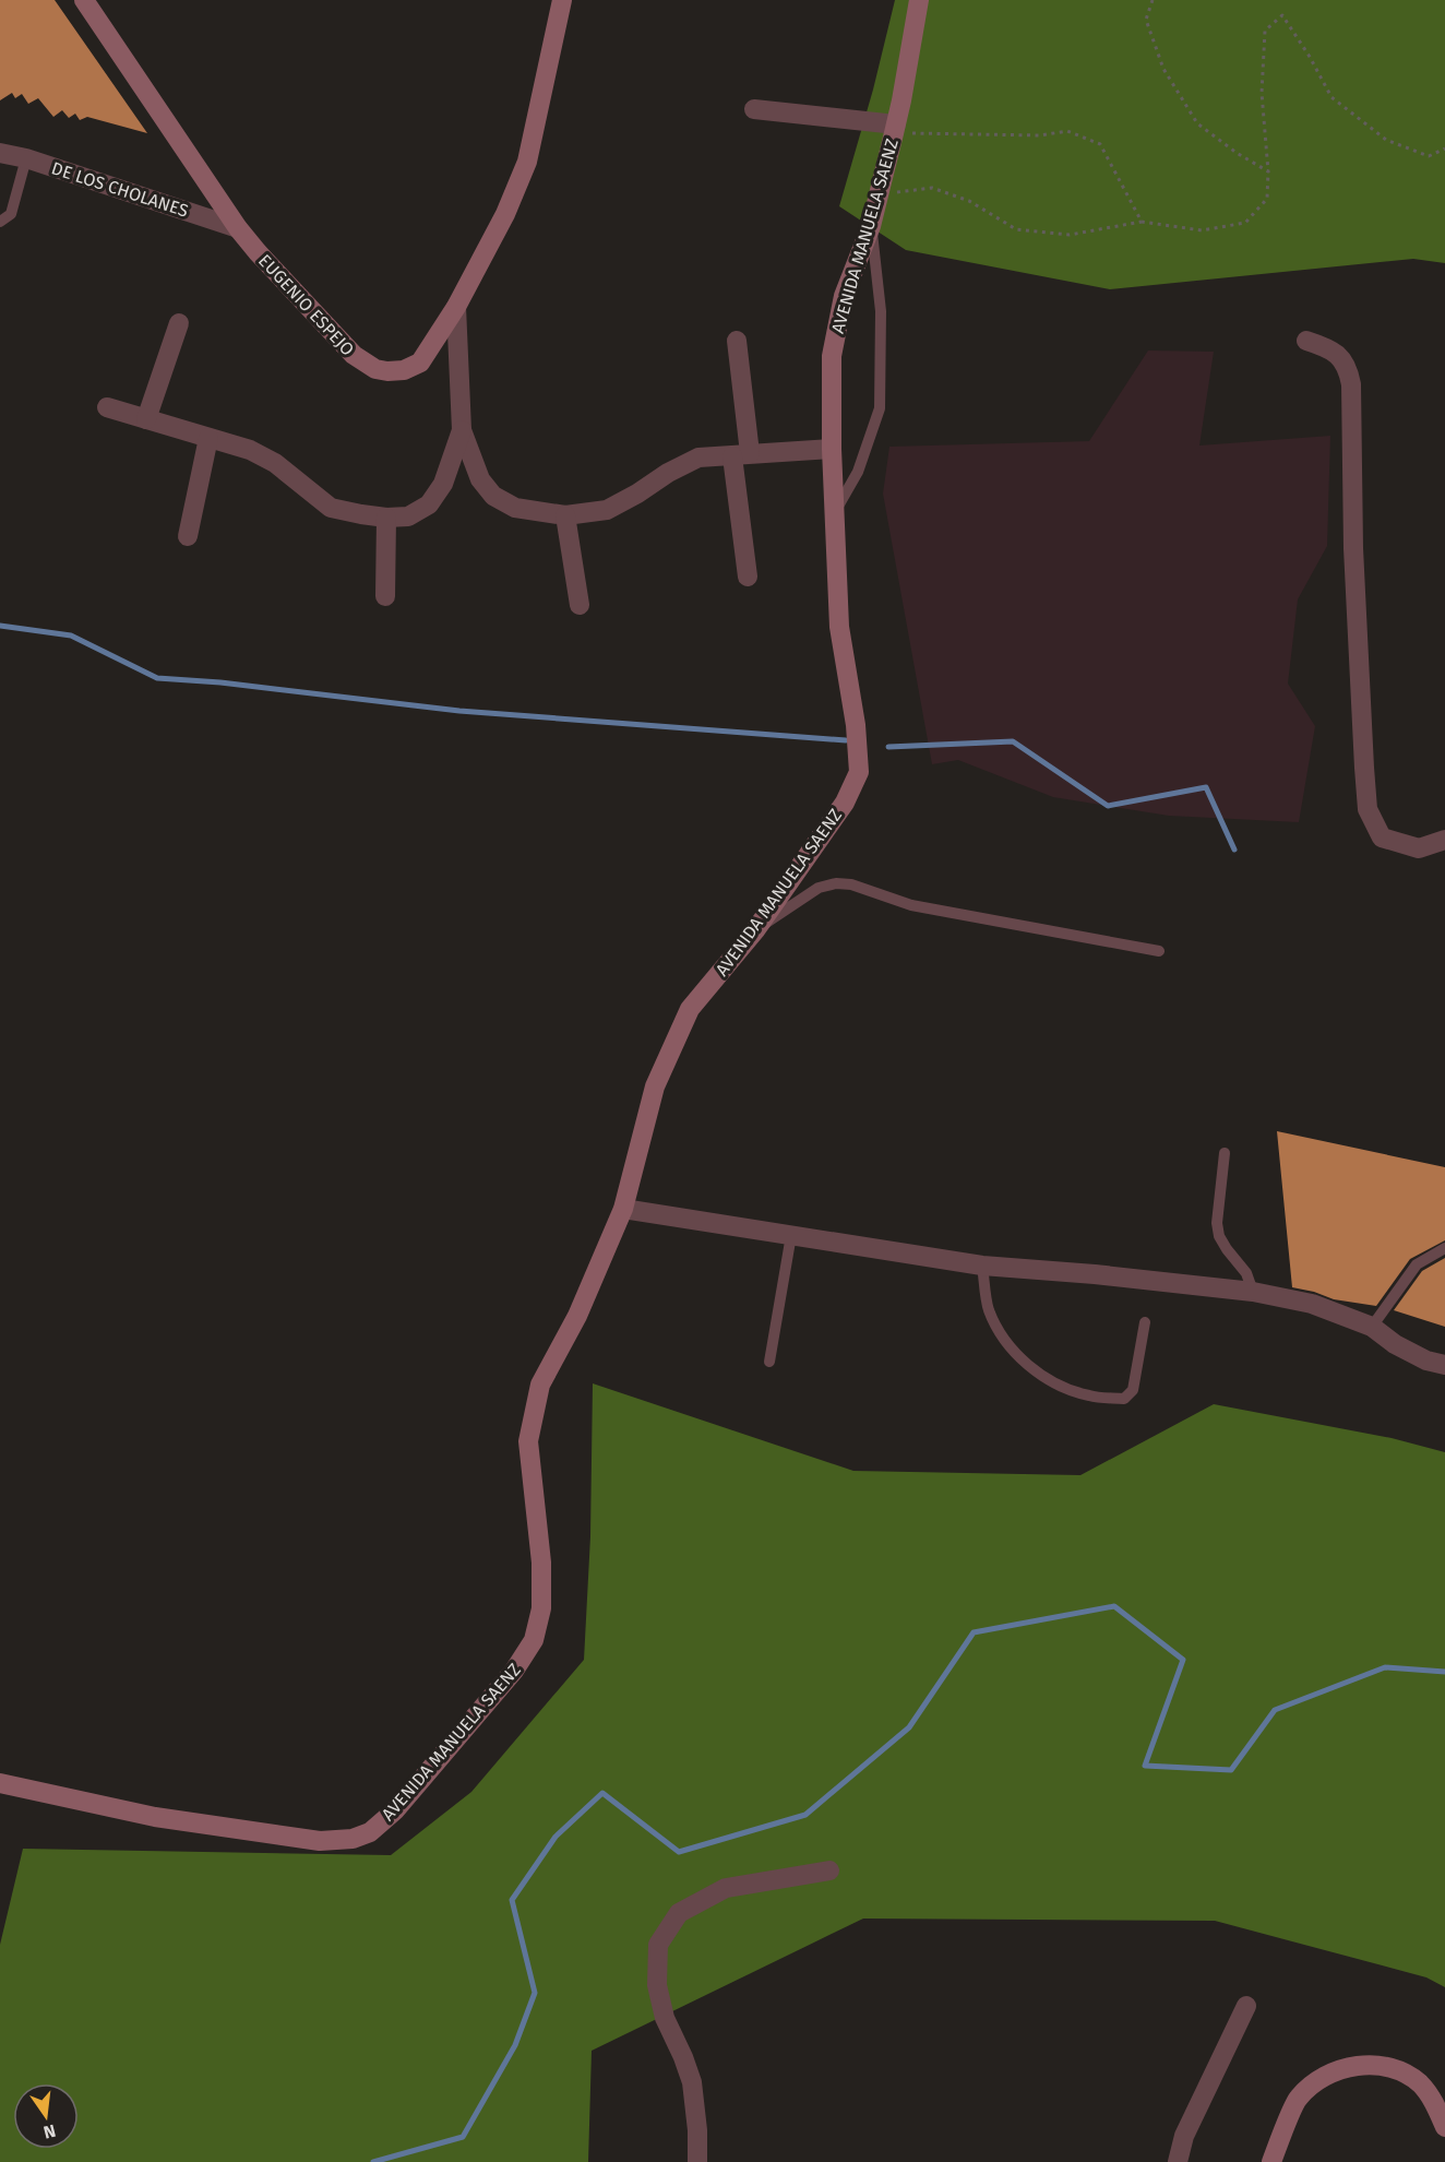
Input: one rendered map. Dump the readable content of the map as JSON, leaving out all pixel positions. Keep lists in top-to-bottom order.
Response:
{
  "streets": {
    "street": ["DE LOS CHOLANES", "AVENIDA MANUELA SAENZ", "EUGENIO ESPEJO"]
  },
  "crossings": [
    ["DE LOS CHOLANES", "EUGENIO ESPEJO"]
  ],
  "north": "bottom"
}
